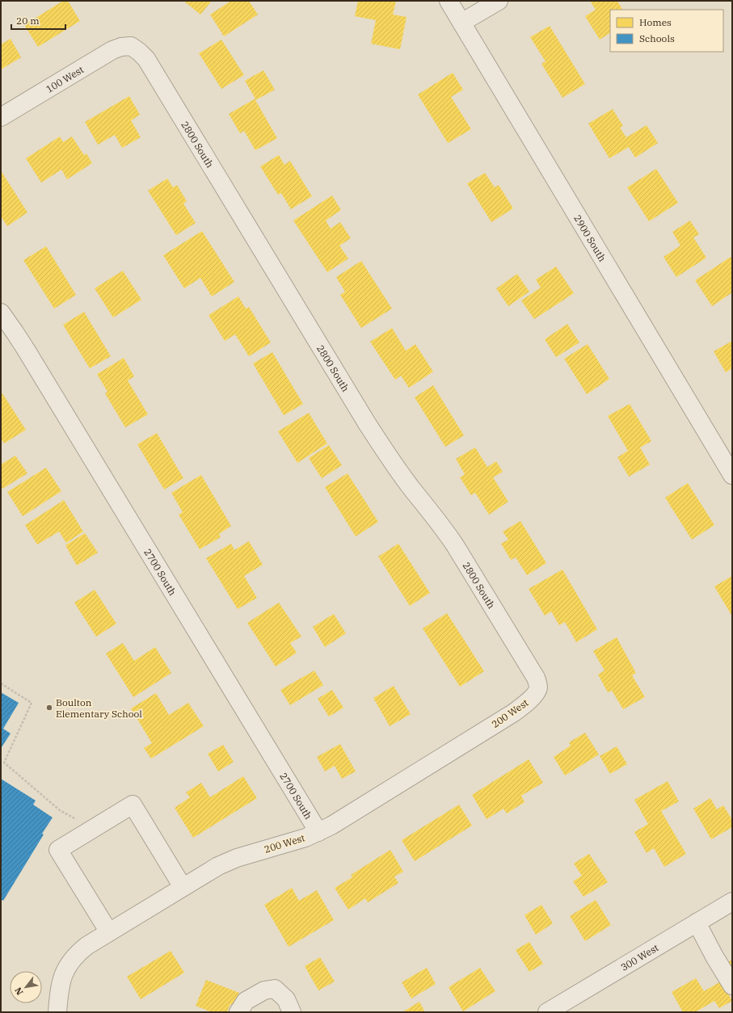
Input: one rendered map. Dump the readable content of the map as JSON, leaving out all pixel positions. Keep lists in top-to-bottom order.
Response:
{
  "streets": {
    "street": [
      "100 West",
      "2800 South",
      "2900 South",
      "2700 South",
      "200 West",
      "300 West"
    ]
  },
  "crossings": [
    ["100 West", "2800 South"],
    ["2800 South", "200 West"],
    ["2700 South", "200 West"]
  ],
  "places": ["Boulton Elementary School"],
  "legend": ["Homes", "Schools"],
  "scale_bar": "20 m",
  "north": "bottom left"
}
